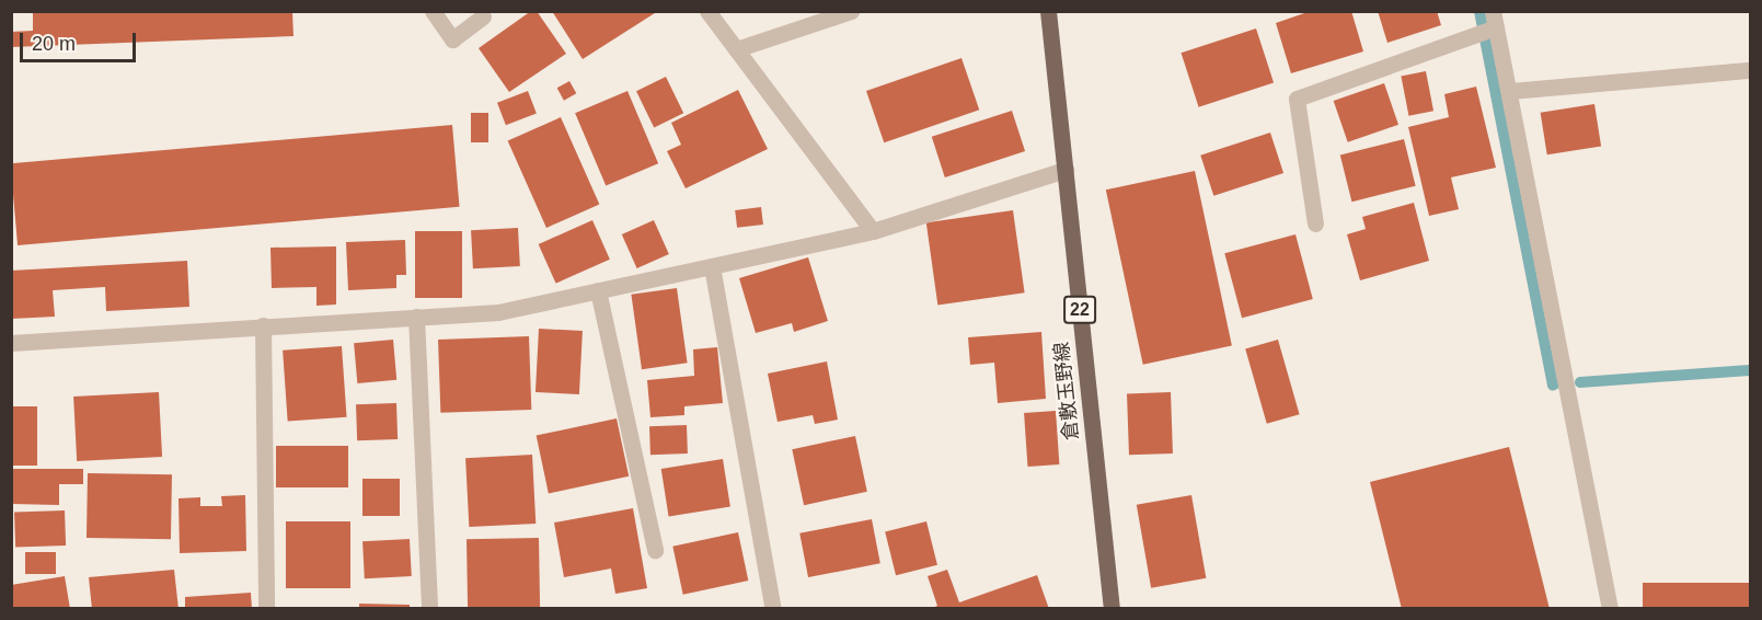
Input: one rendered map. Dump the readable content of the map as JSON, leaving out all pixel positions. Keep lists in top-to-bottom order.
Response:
{
  "streets": {
    "main road": ["22", "倉敷玉野線"]
  },
  "scale_bar": "20 m"
}
